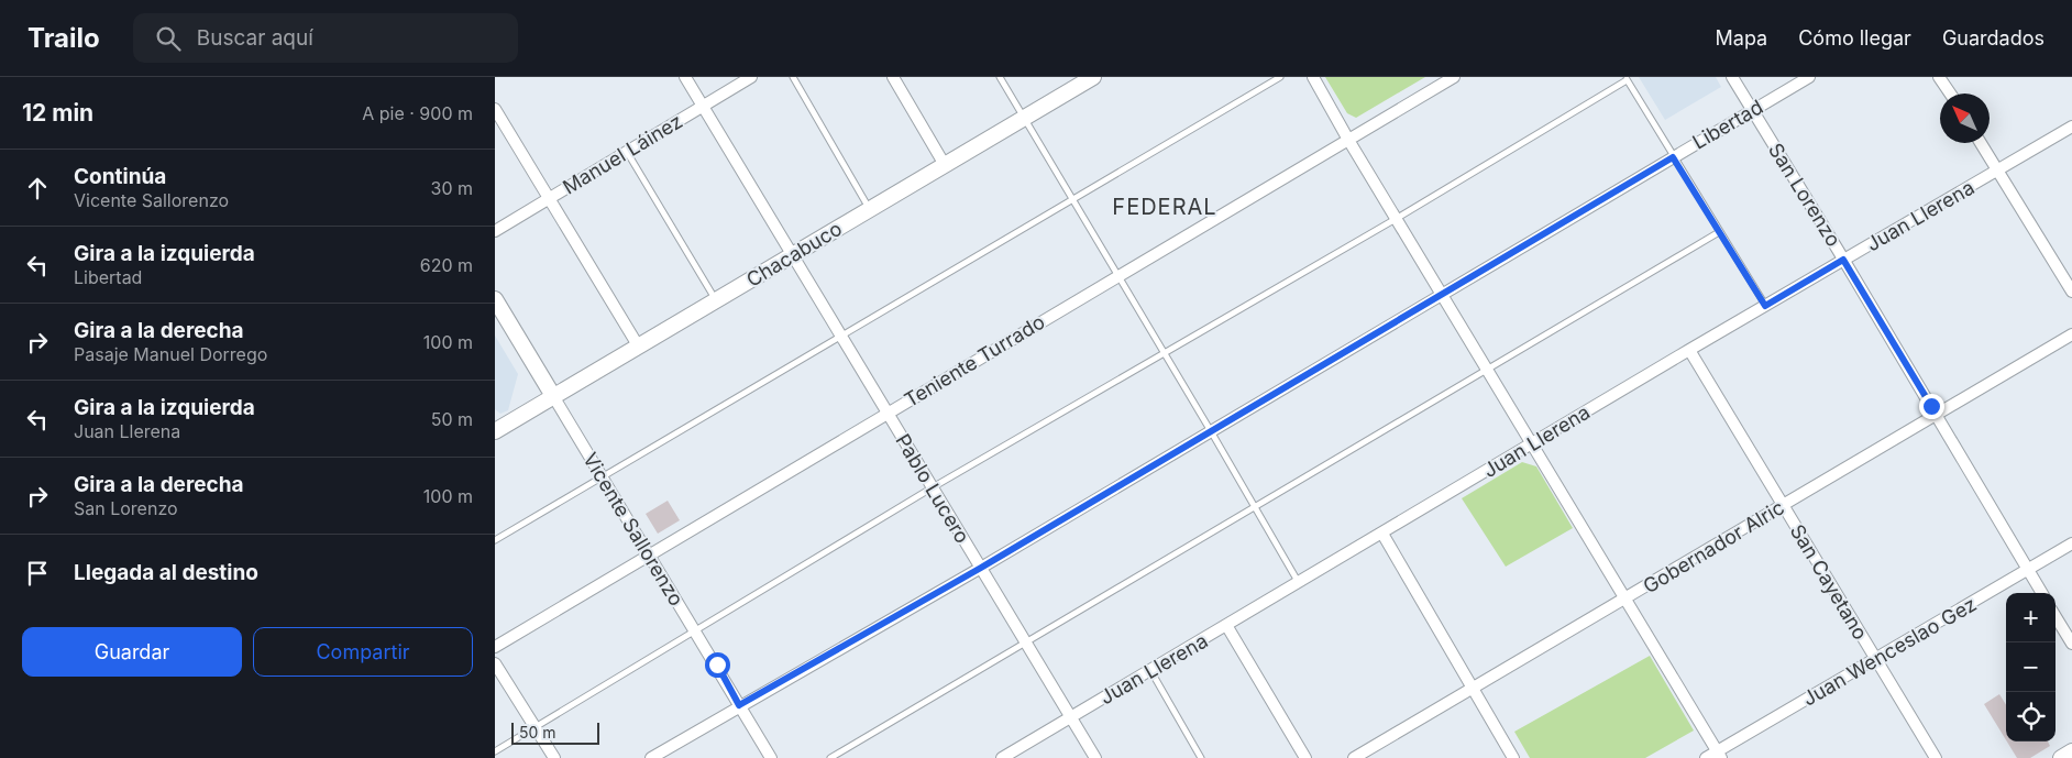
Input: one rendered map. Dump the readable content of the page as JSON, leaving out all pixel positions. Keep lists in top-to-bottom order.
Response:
{
  "streets": {
    "main road": ["Chacabuco", "Vicente Sallorenzo"],
    "street": [
      "Libertad",
      "Manuel Láinez",
      "San Lorenzo",
      "Juan Llerena",
      "Teniente Turrado",
      "Pablo Lucero",
      "Gobernador Alric",
      "San Cayetano",
      "Juan Wenceslao Gez"
    ]
  },
  "crossings": [
    ["Libertad", "San Lorenzo"],
    ["Libertad", "Pablo Lucero"],
    ["Libertad", "Vicente Sallorenzo"],
    ["Manuel Láinez", "Pablo Lucero"],
    ["San Lorenzo", "Juan Llerena"],
    ["San Lorenzo", "Gobernador Alric"],
    ["San Lorenzo", "Juan Wenceslao Gez"],
    ["Juan Llerena", "Pablo Lucero"],
    ["Juan Llerena", "San Cayetano"],
    ["Chacabuco", "Pablo Lucero"],
    ["Chacabuco", "Vicente Sallorenzo"],
    ["Teniente Turrado", "Pablo Lucero"],
    ["Teniente Turrado", "Vicente Sallorenzo"],
    ["Gobernador Alric", "San Cayetano"],
    ["San Cayetano", "Juan Wenceslao Gez"]
  ],
  "districts": ["FEDERAL"],
  "scale_bar": "50 m",
  "north": "top left",
  "page": {
    "header": "Trailo",
    "search": "Buscar aquí",
    "nav": ["Mapa", "Cómo llegar", "Guardados"],
    "heading": ["12 min", "A pie · 900 m"],
    "list": [
      ["Continúa", "Vicente Sallorenzo", "30 m"],
      ["Gira a la izquierda", "Libertad", "620 m"],
      ["Gira a la derecha", "Pasaje Manuel Dorrego", "100 m"],
      ["Gira a la izquierda", "Juan Llerena", "50 m"],
      ["Gira a la derecha", "San Lorenzo", "100 m"],
      "Llegada al destino"
    ],
    "map_buttons": ["+", "−"],
    "buttons": ["Guardar", "Compartir"],
    "scale": "50 m"
  }
}
